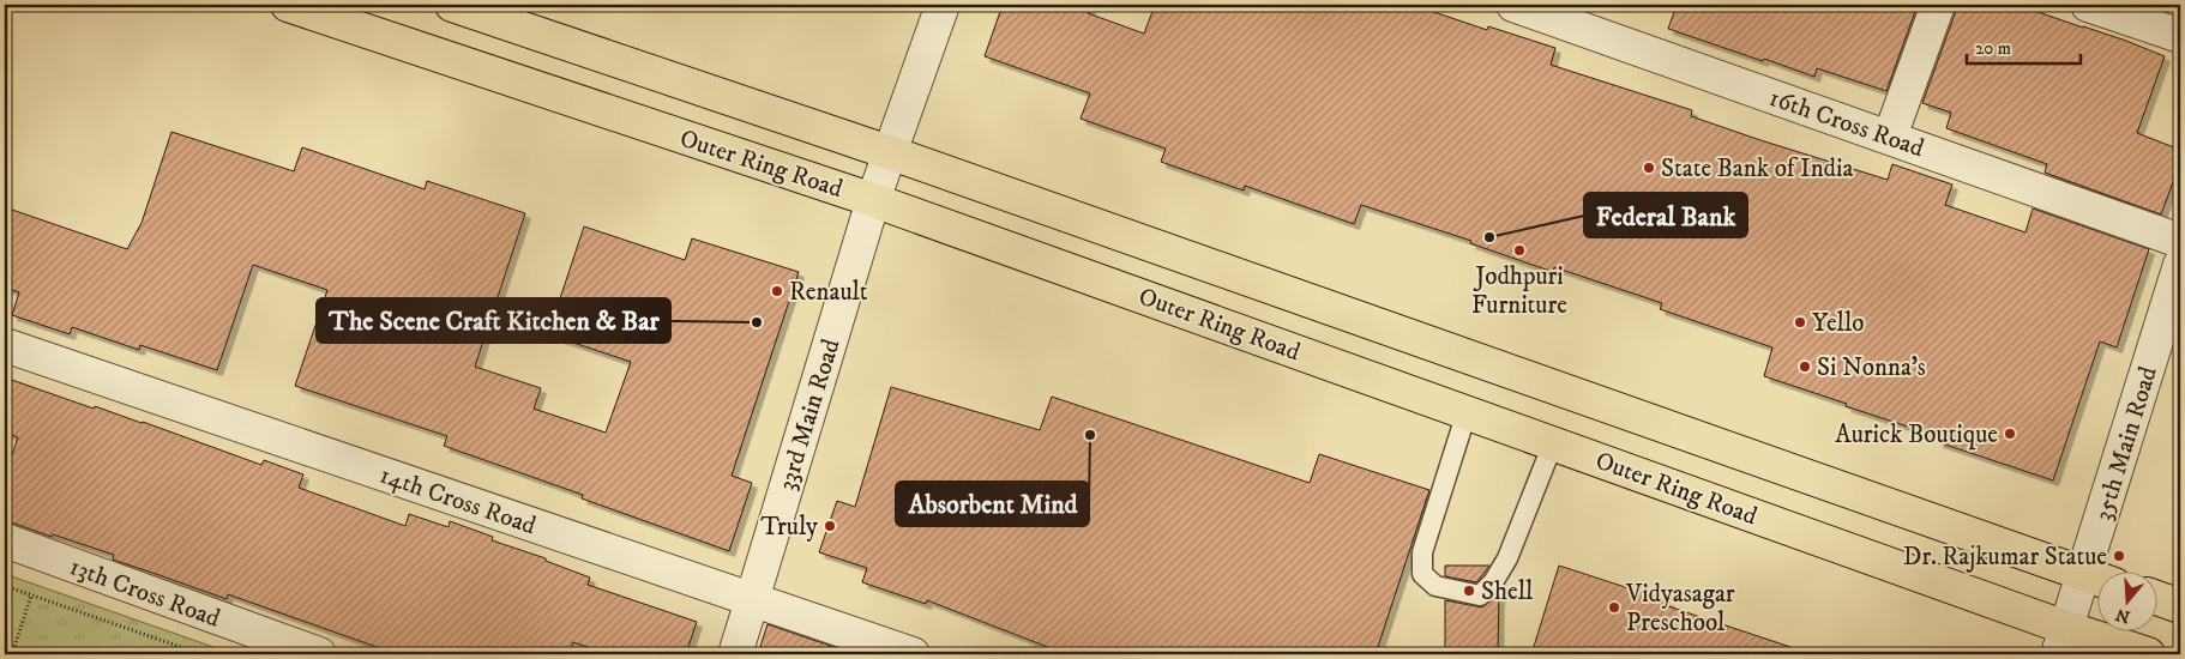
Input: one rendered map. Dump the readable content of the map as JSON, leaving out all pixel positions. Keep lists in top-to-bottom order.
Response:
{
  "streets": {
    "highway": ["Outer Ring Road"],
    "street": [
      "16th Cross Road",
      "33rd Main Road",
      "35th Main Road",
      "14th Cross Road",
      "13th Cross Road"
    ]
  },
  "crossings": [
    ["Outer Ring Road", "33rd Main Road"],
    ["Outer Ring Road", "35th Main Road"],
    ["33rd Main Road", "14th Cross Road"]
  ],
  "places": [
    "State Bank of India",
    "Federal Bank",
    "Jodhpuri Furniture",
    "Renault",
    "The Scene Craft Kitchen & Bar",
    "Yello",
    "Si Nonna's",
    "Aurick Boutique",
    "Absorbent Mind",
    "Truly",
    "Dr. Rajkumar Statue",
    "Shell",
    "Vidyasagar Preschool"
  ],
  "scale_bar": "20 m",
  "north": "bottom"
}
